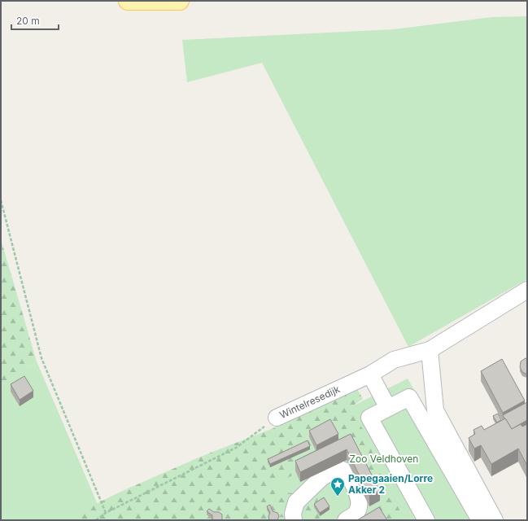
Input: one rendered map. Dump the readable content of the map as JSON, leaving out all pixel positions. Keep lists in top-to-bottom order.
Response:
{
  "streets": {
    "street": ["Wintelresedijk"]
  },
  "parks": ["Zoo Veldhoven"],
  "places": {
    "place": ["Papegaaien/Lorre Akker 2"]
  },
  "scale_bar": "20 m"
}
